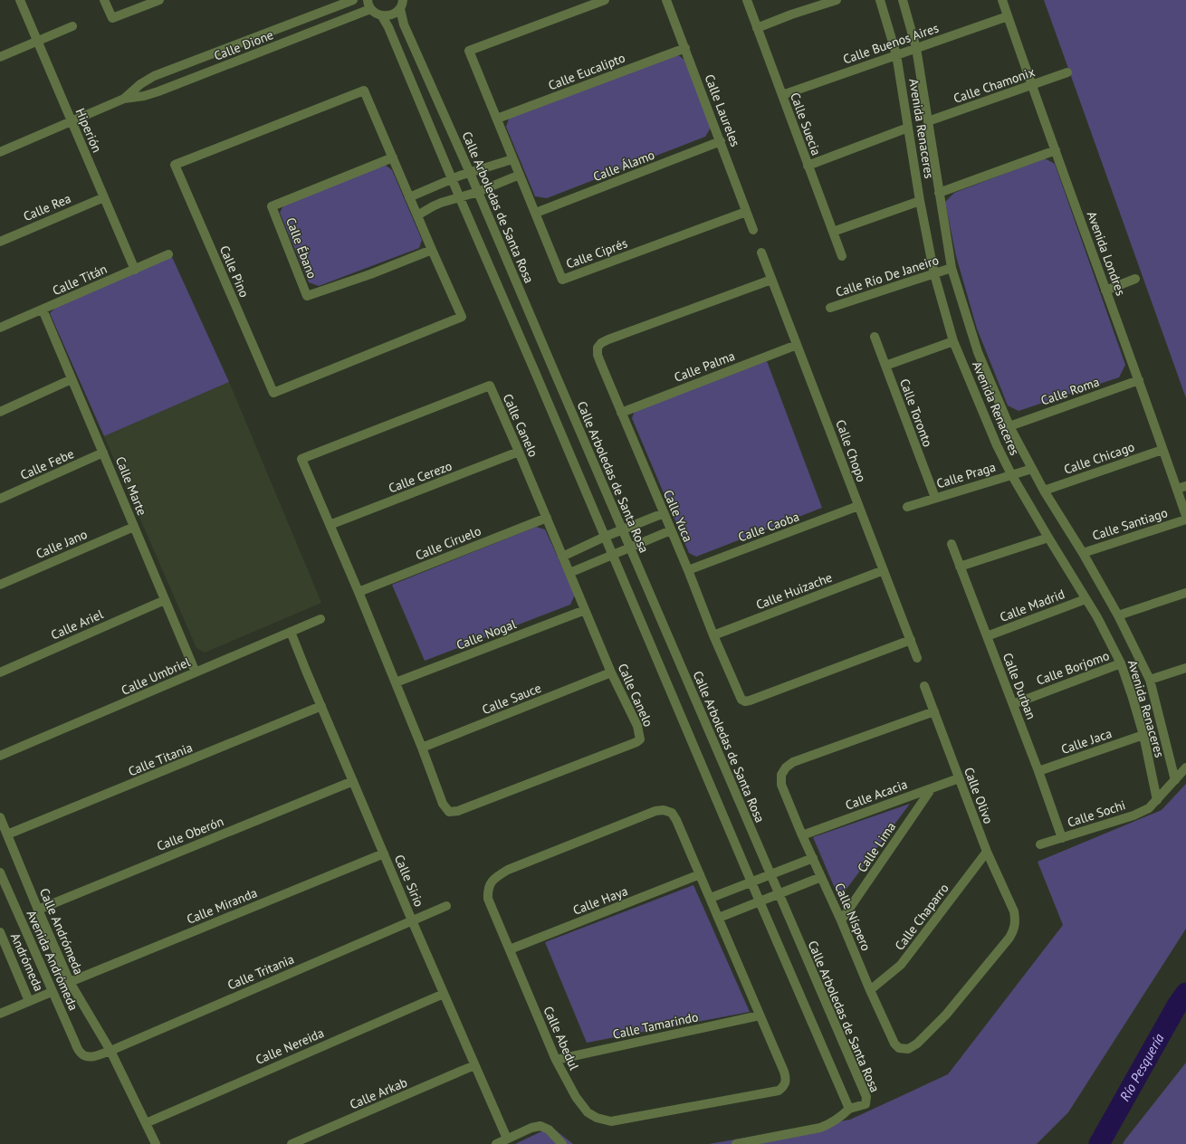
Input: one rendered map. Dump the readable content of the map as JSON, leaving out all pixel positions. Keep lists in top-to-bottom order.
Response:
{
  "streets": {
    "street": [
      "Calle Buenos Aires",
      "Calle Dione",
      "Calle Eucalipto",
      "Calle Chamonix",
      "Calle Laureles",
      "Calle Suecia",
      "Avenida Renaceres",
      "Hiperión",
      "Calle Álamo",
      "Calle Rea",
      "Calle Arboledas de Santa Rosa",
      "Calle Ébano",
      "Calle Ciprés",
      "Avenida Londres",
      "Calle Pino",
      "Calle Río De Janeiro",
      "Calle Titán",
      "Calle Palma",
      "Calle Roma",
      "Calle Toronto",
      "Calle Canelo",
      "Calle Chopo",
      "Calle Chicago",
      "Calle Febe",
      "Calle Praga",
      "Calle Cerezo",
      "Calle Marte",
      "Calle Yuca",
      "Calle Santiago",
      "Calle Caoba",
      "Calle Ciruelo",
      "Calle Jano",
      "Calle Huizache",
      "Calle Madrid",
      "Calle Ariel",
      "Calle Nogal",
      "Calle Borjomo",
      "Calle Umbriel",
      "Calle Durban",
      "Calle Sauce",
      "Calle Jaca",
      "Calle Titania",
      "Calle Acacia",
      "Calle Olivo",
      "Calle Sochi",
      "Calle Oberón",
      "Calle Lima",
      "Calle Sirio",
      "Calle Haya",
      "Calle Miranda",
      "Calle Níspero",
      "Calle Chaparro",
      "Calle Andrómeda",
      "Avenida Andrómeda",
      "Andrómeda",
      "Calle Tritania",
      "Calle Tamarindo",
      "Calle Abedul",
      "Calle Nereida",
      "Calle Arkab"
    ]
  },
  "crossings": [
    ["Calle Buenos Aires", "Calle Suecia"],
    ["Calle Buenos Aires", "Avenida Renaceres"],
    ["Calle Buenos Aires", "Avenida Londres"],
    ["Calle Dione", "Hiperión"],
    ["Calle Eucalipto", "Calle Laureles"],
    ["Calle Eucalipto", "Calle Ciprés"],
    ["Calle Chamonix", "Avenida Renaceres"],
    ["Calle Chamonix", "Avenida Londres"],
    ["Calle Laureles", "Calle Álamo"],
    ["Calle Laureles", "Calle Ciprés"],
    ["Avenida Renaceres", "Calle Río De Janeiro"],
    ["Avenida Renaceres", "Calle Roma"],
    ["Avenida Renaceres", "Calle Chicago"],
    ["Avenida Renaceres", "Calle Praga"],
    ["Avenida Renaceres", "Calle Santiago"],
    ["Avenida Renaceres", "Calle Madrid"],
    ["Avenida Renaceres", "Calle Borjomo"],
    ["Avenida Renaceres", "Calle Jaca"],
    ["Avenida Renaceres", "Calle Sochi"],
    ["Hiperión", "Calle Rea"],
    ["Hiperión", "Calle Titán"],
    ["Calle Álamo", "Calle Ciprés"],
    ["Calle Ébano", "Calle Pino"],
    ["Avenida Londres", "Calle Roma"],
    ["Avenida Londres", "Calle Chicago"],
    ["Calle Titán", "Calle Marte"],
    ["Calle Palma", "Calle Chopo"],
    ["Calle Palma", "Calle Yuca"],
    ["Calle Toronto", "Calle Praga"],
    ["Calle Canelo", "Calle Cerezo"],
    ["Calle Canelo", "Calle Ciruelo"],
    ["Calle Canelo", "Calle Nogal"],
    ["Calle Canelo", "Calle Sauce"],
    ["Calle Chopo", "Calle Yuca"],
    ["Calle Chopo", "Calle Caoba"],
    ["Calle Chopo", "Calle Huizache"],
    ["Calle Febe", "Calle Marte"],
    ["Calle Marte", "Calle Jano"],
    ["Calle Marte", "Calle Ariel"],
    ["Calle Marte", "Calle Umbriel"],
    ["Calle Yuca", "Calle Caoba"],
    ["Calle Yuca", "Calle Huizache"],
    ["Calle Madrid", "Calle Durban"],
    ["Calle Borjomo", "Calle Durban"],
    ["Calle Umbriel", "Calle Sirio"],
    ["Calle Durban", "Calle Jaca"],
    ["Calle Durban", "Calle Sochi"],
    ["Calle Titania", "Calle Sirio"],
    ["Calle Titania", "Calle Andrómeda"],
    ["Calle Acacia", "Calle Olivo"],
    ["Calle Acacia", "Calle Lima"],
    ["Calle Acacia", "Calle Níspero"],
    ["Calle Olivo", "Calle Níspero"],
    ["Calle Olivo", "Calle Chaparro"],
    ["Calle Oberón", "Calle Sirio"],
    ["Calle Oberón", "Calle Andrómeda"],
    ["Calle Lima", "Calle Níspero"],
    ["Calle Sirio", "Calle Miranda"],
    ["Calle Sirio", "Calle Tritania"],
    ["Calle Sirio", "Calle Nereida"],
    ["Calle Sirio", "Calle Arkab"],
    ["Calle Haya", "Calle Abedul"],
    ["Calle Miranda", "Calle Andrómeda"],
    ["Calle Níspero", "Calle Chaparro"],
    ["Calle Andrómeda", "Calle Tritania"],
    ["Calle Andrómeda", "Calle Nereida"],
    ["Avenida Andrómeda", "Andrómeda"],
    ["Avenida Andrómeda", "Calle Tritania"],
    ["Calle Tamarindo", "Calle Abedul"]
  ],
  "water": ["Río Pesquería"]
}
